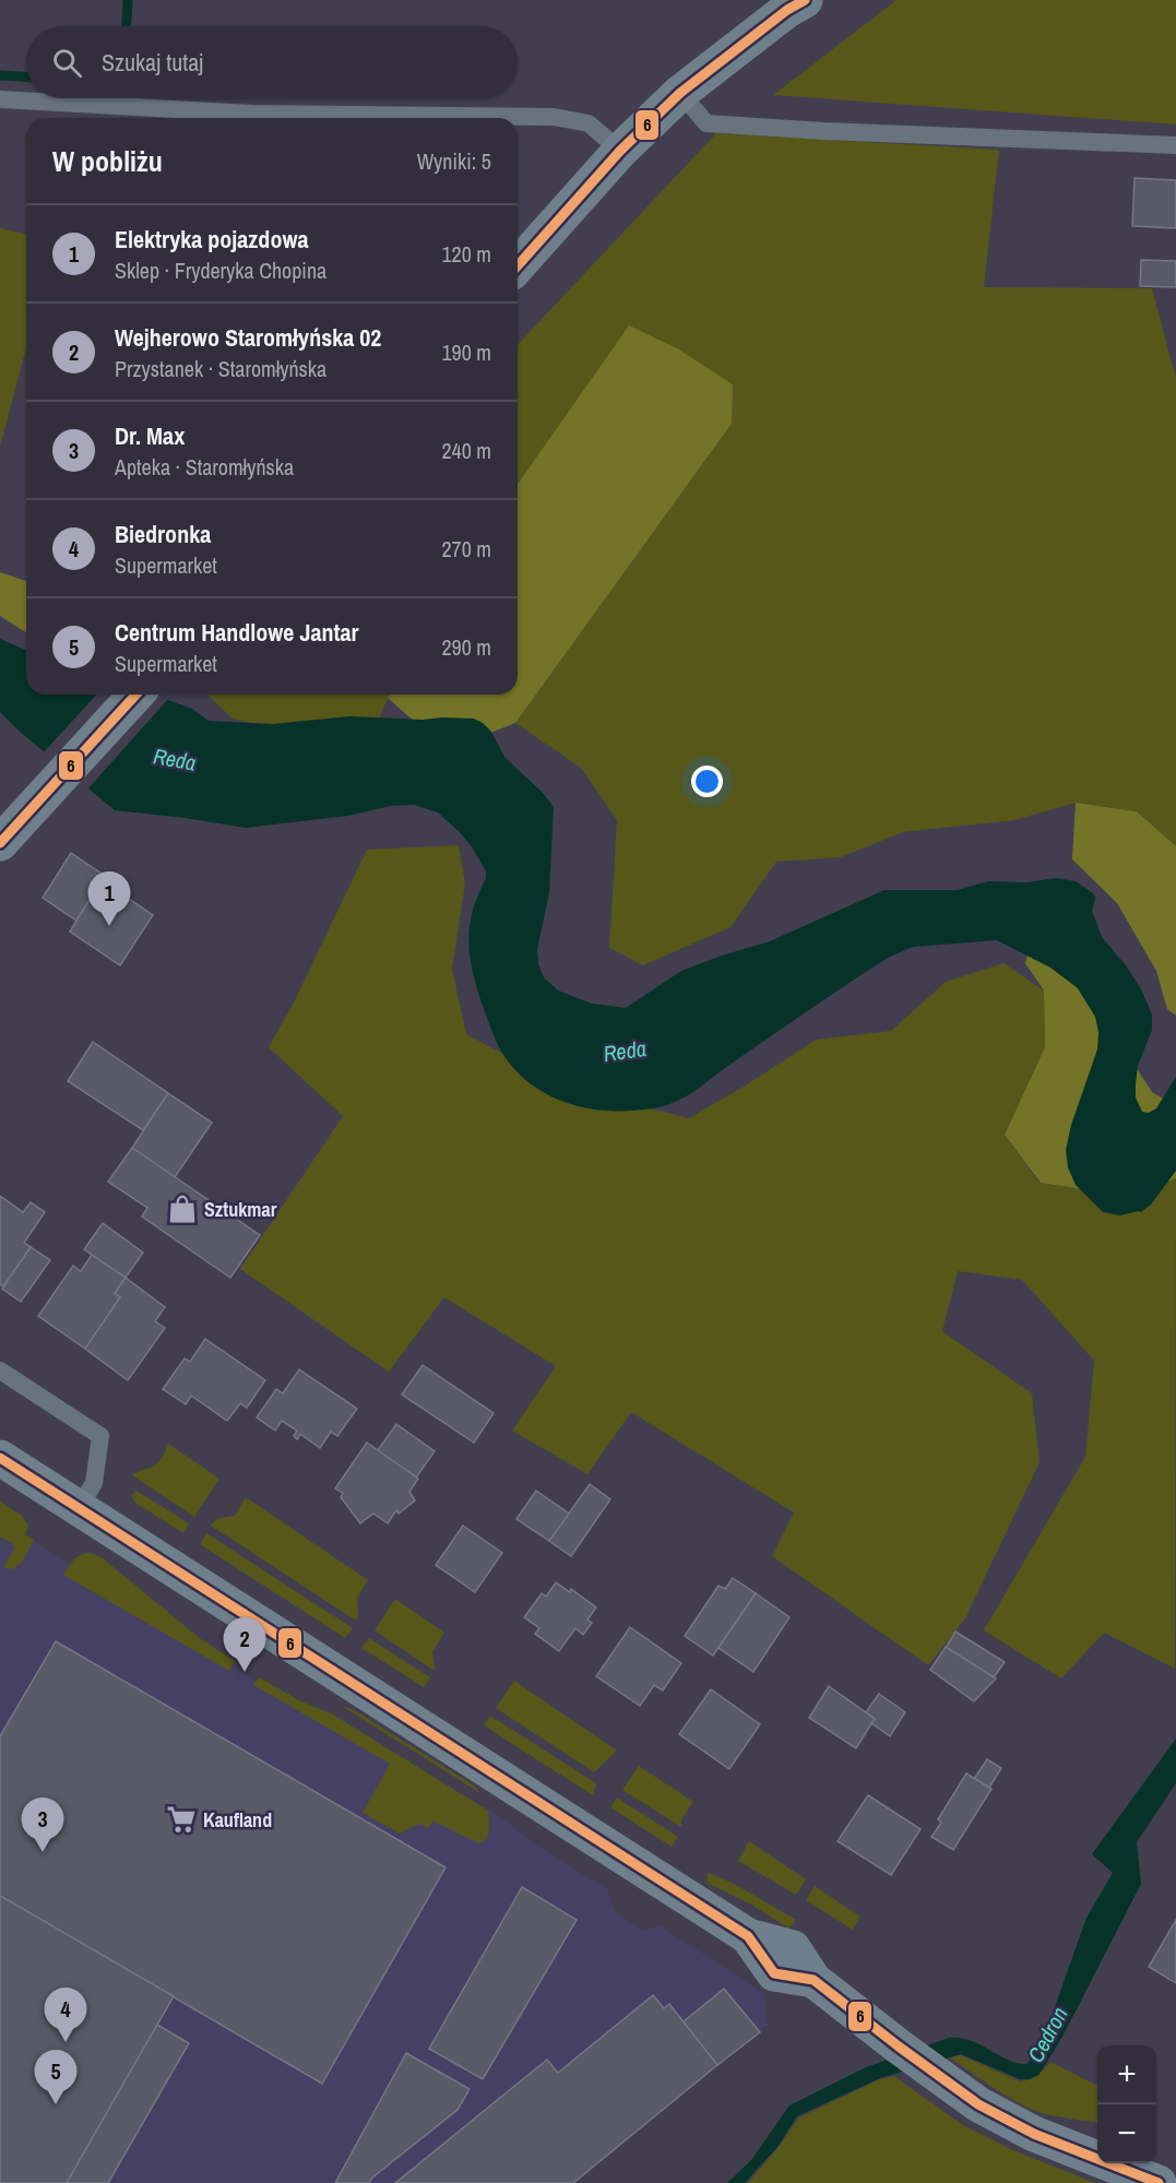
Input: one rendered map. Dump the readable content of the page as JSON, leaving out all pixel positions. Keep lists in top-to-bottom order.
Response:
{
  "water": ["Reda", "Cedron"],
  "places": {
    "shop": ["Sztukmar"],
    "supermarket": ["Kaufland"]
  },
  "lines": ["transit line 6"],
  "page": {
    "search": "Szukaj tutaj",
    "heading": ["W pobliżu", "Wyniki: 5"],
    "list": [
      {
        "mark": "1",
        "name": "Elektryka pojazdowa",
        "note": "Sklep · Fryderyka Chopina",
        "value": "120 m"
      },
      {
        "mark": "2",
        "name": "Wejherowo Staromłyńska 02",
        "note": "Przystanek · Staromłyńska",
        "value": "190 m"
      },
      {
        "mark": "3",
        "name": "Dr. Max",
        "note": "Apteka · Staromłyńska",
        "value": "240 m"
      },
      {
        "mark": "4",
        "name": "Biedronka",
        "note": "Supermarket",
        "value": "270 m"
      },
      {
        "mark": "5",
        "name": "Centrum Handlowe Jantar",
        "note": "Supermarket",
        "value": "290 m"
      }
    ],
    "pins": [
      "1",
      "2",
      "3",
      "4",
      "5"
    ],
    "map_buttons": ["+", "−"]
  }
}
